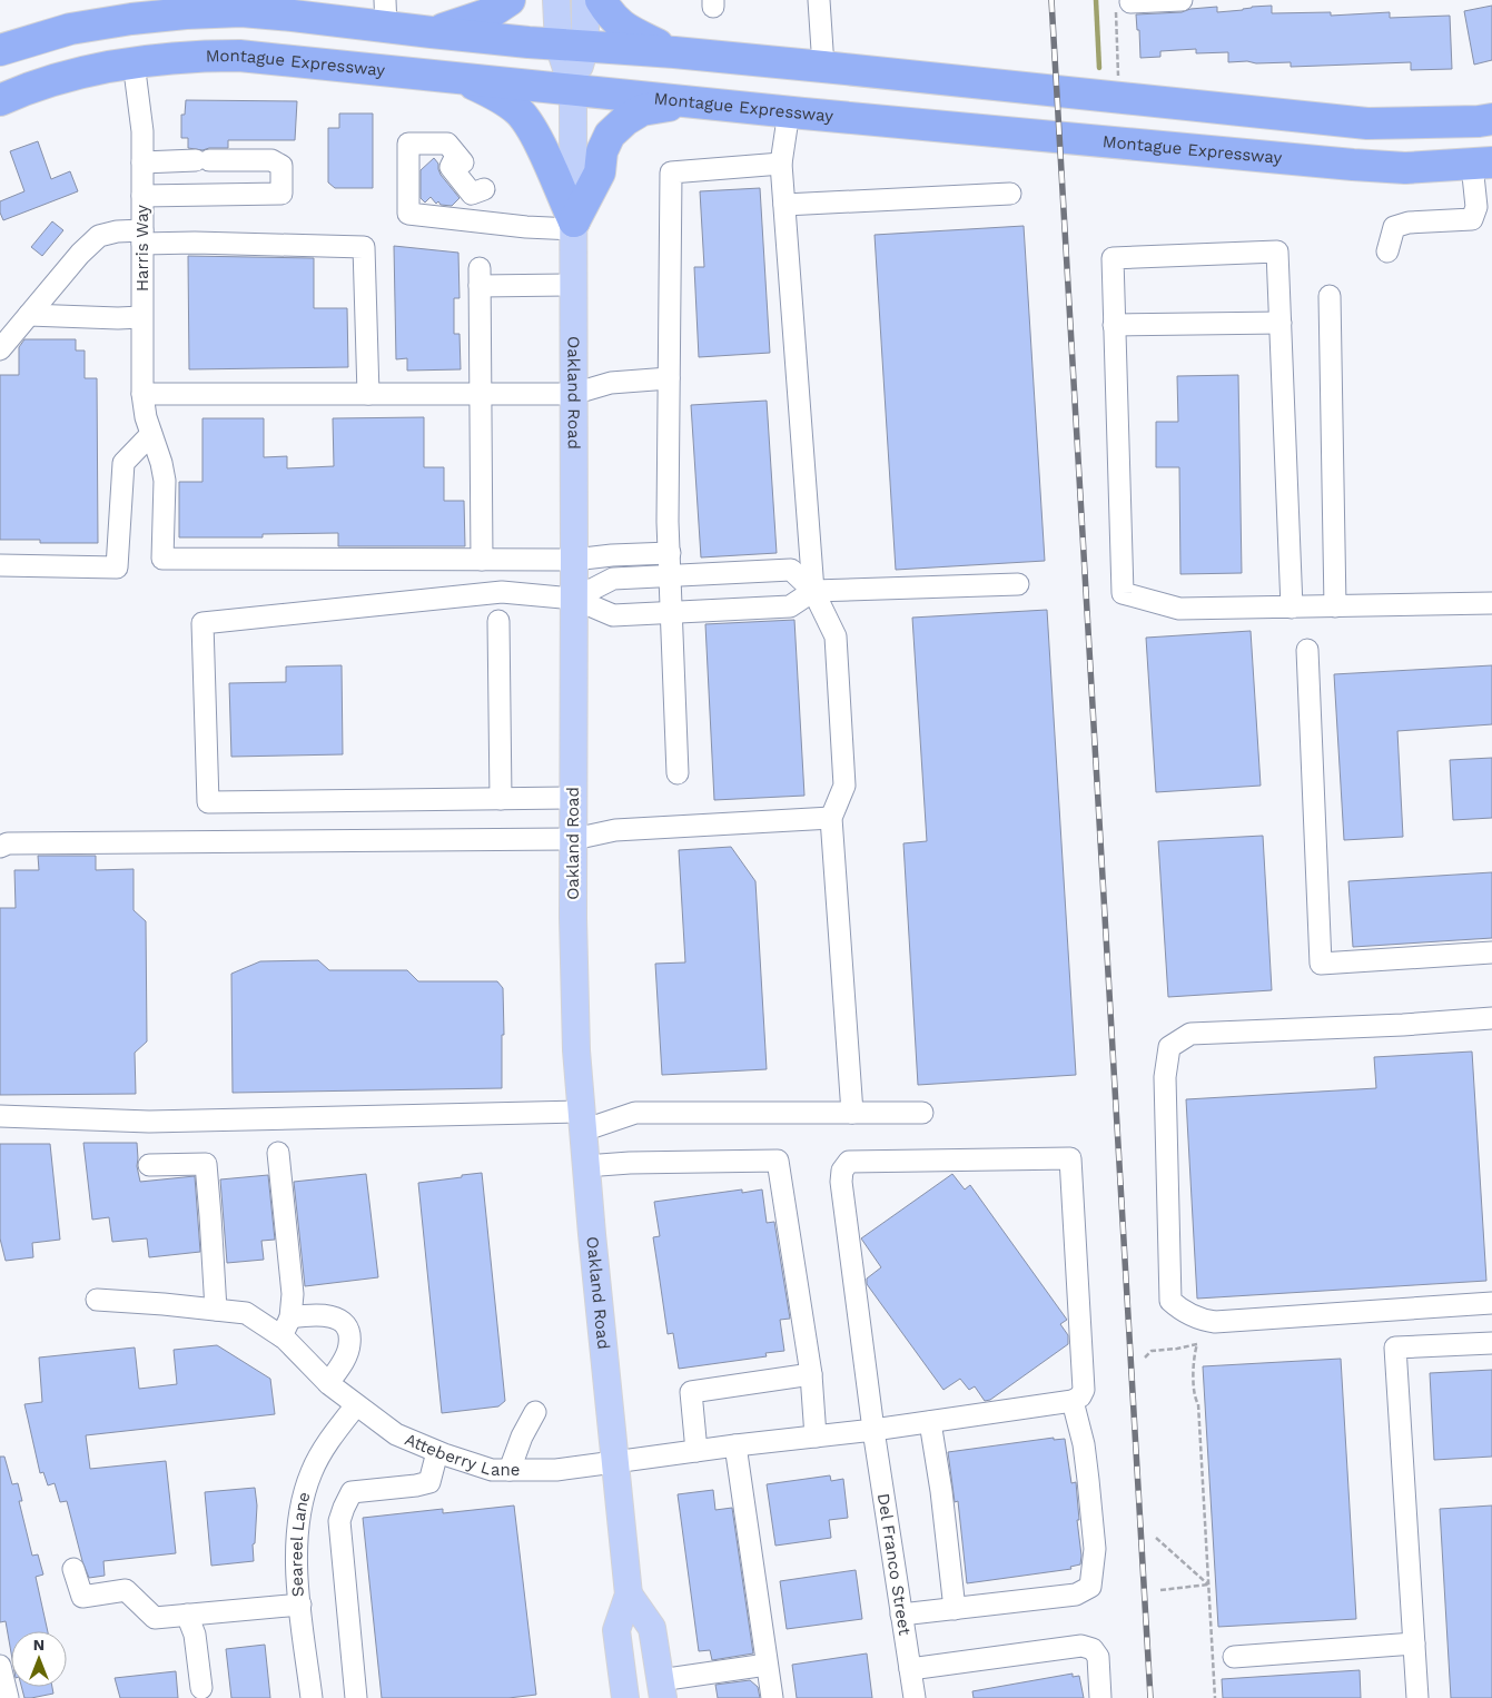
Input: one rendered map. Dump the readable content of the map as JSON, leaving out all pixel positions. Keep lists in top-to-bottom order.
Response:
{
  "streets": {
    "highway": ["Montague Expressway"],
    "main road": ["Oakland Road"],
    "street": [
      "Harris Way",
      "Atteberry Lane",
      "Seareel Lane",
      "Del Franco Street"
    ]
  },
  "crossings": [
    ["Montague Expressway", "Harris Way"],
    ["Montague Expressway", "Oakland Road"],
    ["Oakland Road", "Atteberry Lane"],
    ["Atteberry Lane", "Seareel Lane"],
    ["Atteberry Lane", "Del Franco Street"]
  ],
  "north": "top"
}
